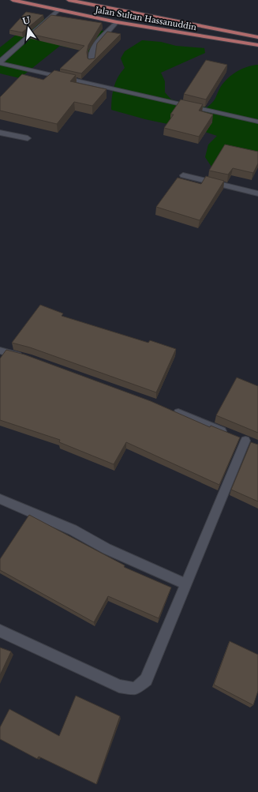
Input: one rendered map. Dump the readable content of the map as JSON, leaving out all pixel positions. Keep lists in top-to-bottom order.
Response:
{
  "streets": {
    "main road": ["Jalan Sultan Hassanuddin"]
  },
  "north": "top"
}
